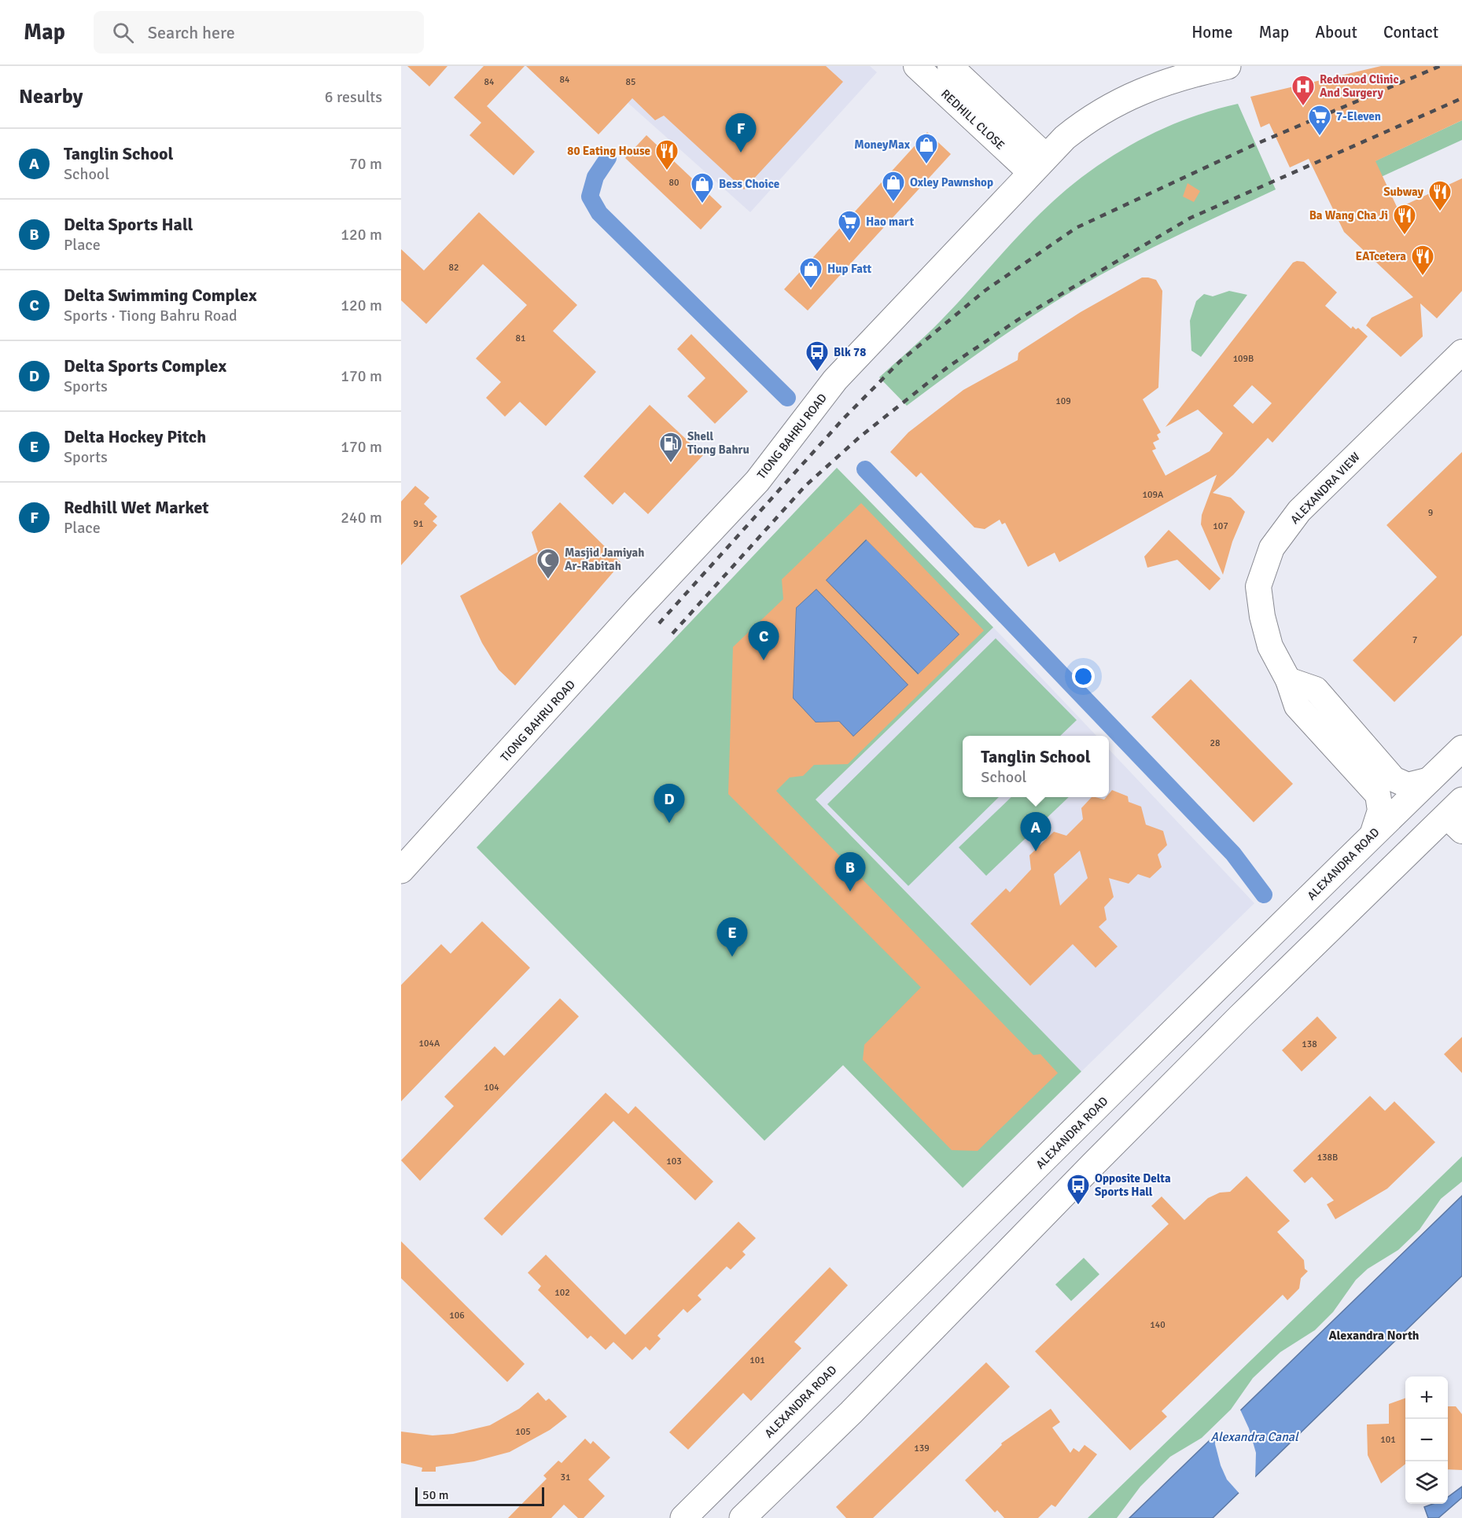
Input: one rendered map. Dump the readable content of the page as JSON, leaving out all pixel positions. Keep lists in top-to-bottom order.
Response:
{
  "streets": {
    "main road": ["TIONG BAHRU ROAD", "ALEXANDRA ROAD"],
    "street": ["REDHILL CLOSE", "ALEXANDRA VIEW"]
  },
  "crossings": [
    ["REDHILL CLOSE", "TIONG BAHRU ROAD"],
    ["ALEXANDRA VIEW", "ALEXANDRA ROAD"]
  ],
  "districts": ["Alexandra North"],
  "water": ["Alexandra Canal"],
  "places": {
    "hospital": ["Redwood Clinic And Surgery"],
    "supermarket": ["7-Eleven", "Hao mart"],
    "shop": [
      "MoneyMax",
      "Oxley Pawnshop",
      "Bess Choice",
      "Hup Fatt"
    ],
    "restaurant": [
      "80 Eating House",
      "Subway",
      "Ba Wang Cha Ji",
      "EATcetera"
    ],
    "bus stop": ["Blk 78", "Opposite Delta Sports Hall"],
    "fuel station": ["Shell Tiong Bahru"],
    "mosque": ["Masjid Jamiyah Ar-Rabitah"]
  },
  "house_numbers": [
    "84",
    "84",
    "85",
    "80",
    "82",
    "81",
    "109B",
    "109",
    "109A",
    "9",
    "91",
    "107",
    "7",
    "28",
    "104A",
    "138",
    "104",
    "138B",
    "103",
    "102",
    "106",
    "140",
    "101",
    "105",
    "101",
    "139",
    "31"
  ],
  "scale_bar": "50 m",
  "page": {
    "header": "Map",
    "search": "Search here",
    "nav": [
      "Home",
      "Map",
      "About",
      "Contact"
    ],
    "heading": ["Nearby", "6 results"],
    "pins": [
      "F",
      "C",
      "D",
      "A",
      "B",
      "E"
    ],
    "list": [
      {
        "mark": "A",
        "name": "Tanglin School",
        "note": "School",
        "value": "70 m"
      },
      {
        "mark": "B",
        "name": "Delta Sports Hall",
        "note": "Place",
        "value": "120 m"
      },
      {
        "mark": "C",
        "name": "Delta Swimming Complex",
        "note": "Sports · Tiong Bahru Road",
        "value": "120 m"
      },
      {
        "mark": "D",
        "name": "Delta Sports Complex",
        "note": "Sports",
        "value": "170 m"
      },
      {
        "mark": "E",
        "name": "Delta Hockey Pitch",
        "note": "Sports",
        "value": "170 m"
      },
      {
        "mark": "F",
        "name": "Redhill Wet Market",
        "note": "Place",
        "value": "240 m"
      }
    ],
    "popup": ["Tanglin School", "School"],
    "map_buttons": ["+", "−"],
    "scale": "50 m"
  }
}
